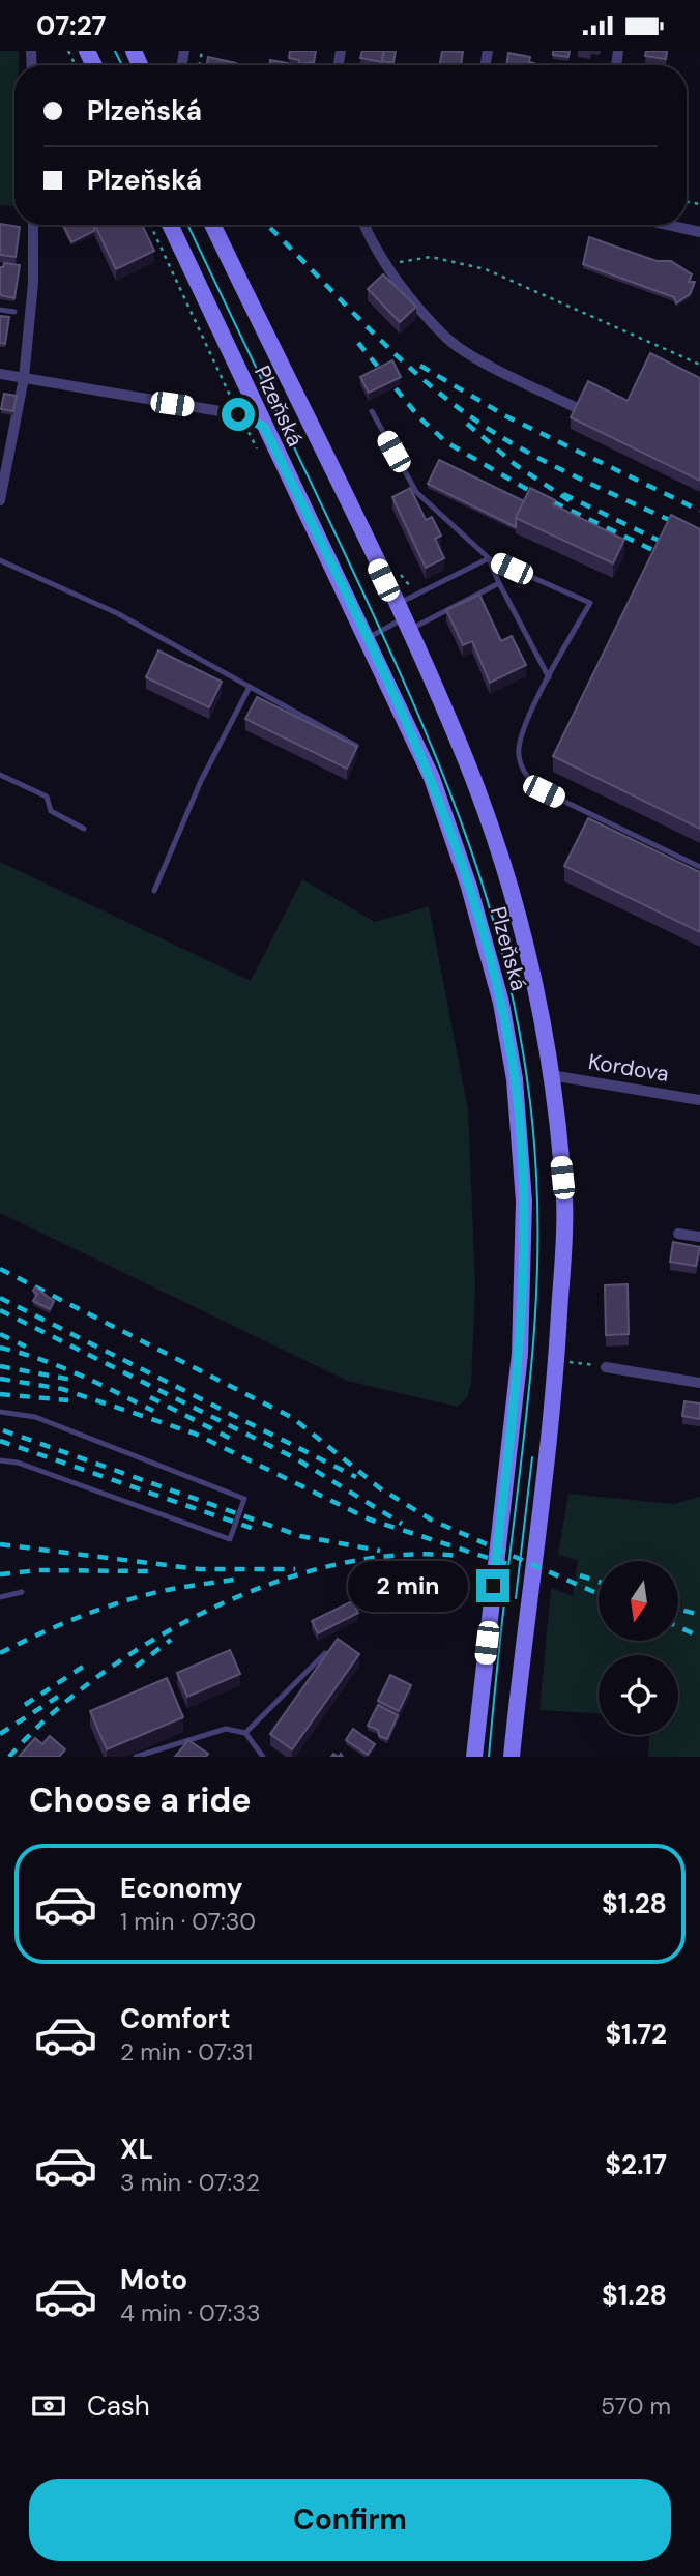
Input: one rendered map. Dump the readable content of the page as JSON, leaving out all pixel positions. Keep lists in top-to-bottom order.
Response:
{
  "streets": {
    "main road": ["Plzeňská"],
    "street": ["Kordova"]
  },
  "crossings": [
    ["Plzeňská", "Kordova"]
  ],
  "north": "bottom",
  "page": {
    "status": "07:27",
    "banner": ["Plzeňská", "Plzeňská"],
    "bubble": "2 min",
    "heading": "Choose a ride",
    "list": [
      {
        "name": "Economy",
        "note": "1 min · 07:30",
        "value": "$1.28"
      },
      {
        "name": "Comfort",
        "note": "2 min · 07:31",
        "value": "$1.72"
      },
      {
        "name": "XL",
        "note": "3 min · 07:32",
        "value": "$2.17"
      },
      {
        "name": "Moto",
        "note": "4 min · 07:33",
        "value": "$1.28"
      }
    ],
    "pay": ["Cash", "570 m"],
    "buttons": "Confirm"
  }
}
